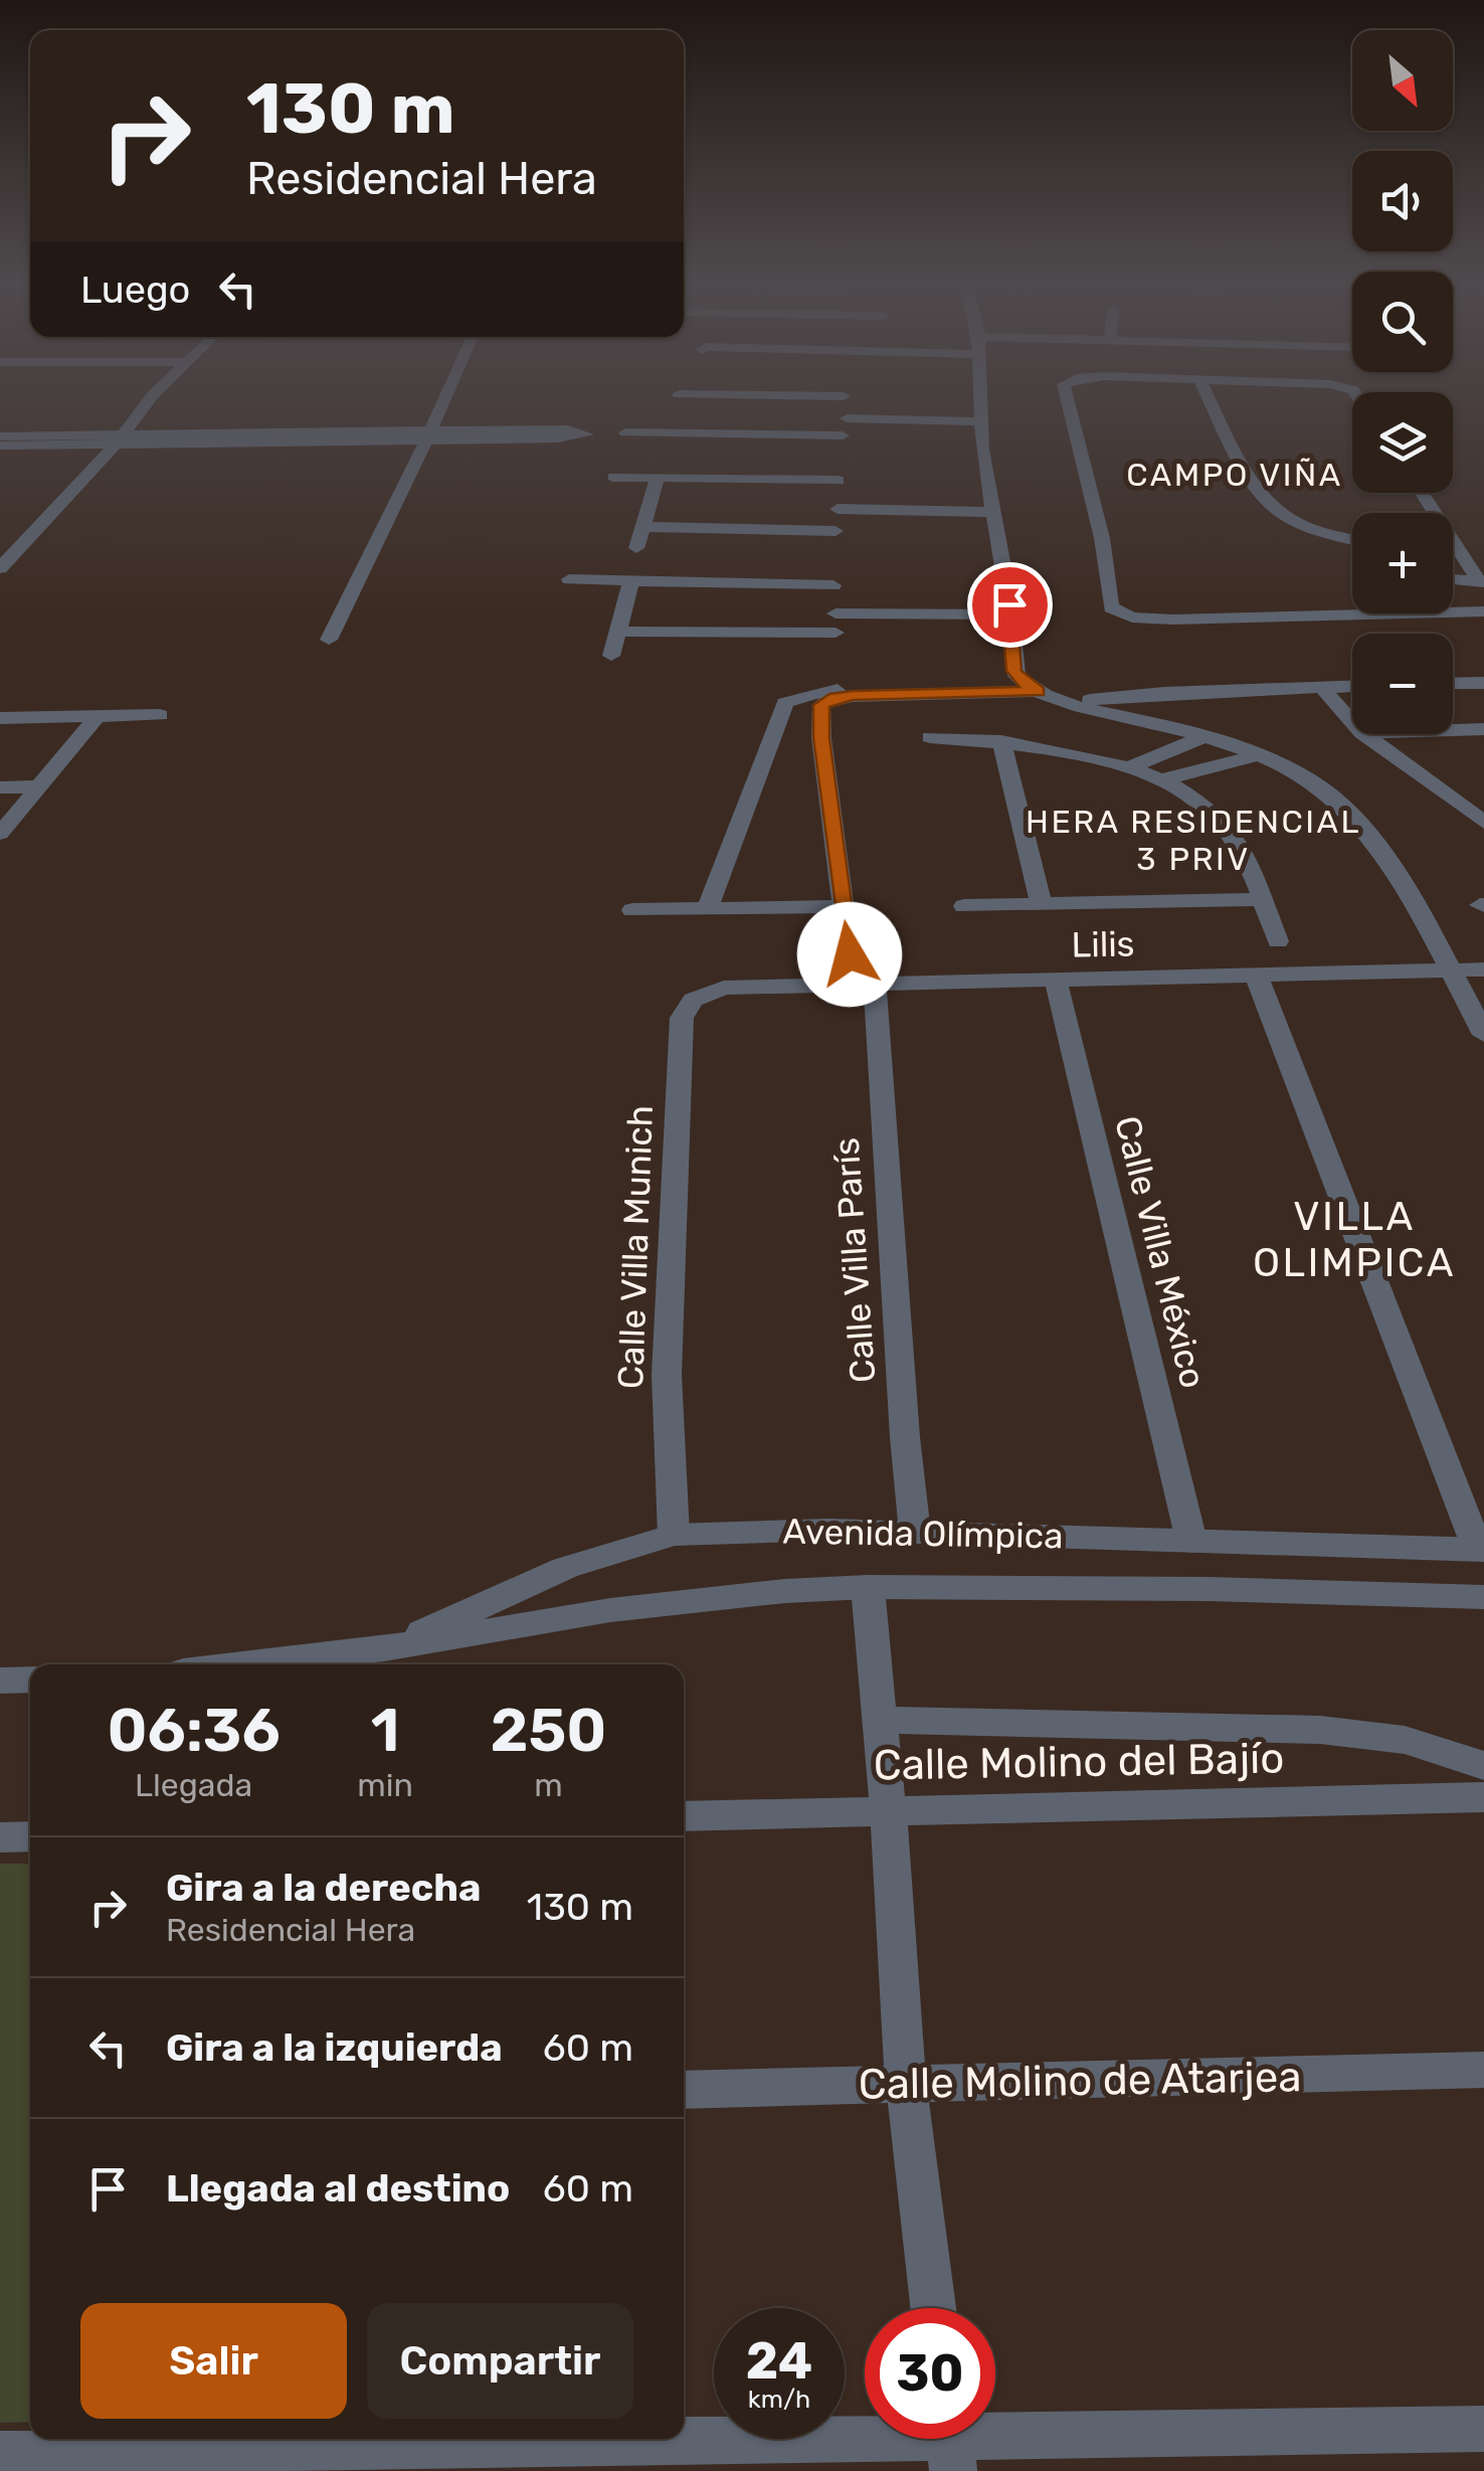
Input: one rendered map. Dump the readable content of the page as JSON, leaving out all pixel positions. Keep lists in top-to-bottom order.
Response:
{
  "streets": {
    "street": [
      "Lilis",
      "Calle Villa Munich",
      "Calle Villa México",
      "Calle Villa París",
      "Avenida Olímpica",
      "Calle Molino del Bajío",
      "Calle Molino de Atarjea"
    ]
  },
  "crossings": [
    ["Lilis", "Calle Villa Munich"],
    ["Lilis", "Calle Villa México"],
    ["Lilis", "Calle Villa París"],
    ["Calle Villa Munich", "Avenida Olímpica"],
    ["Calle Villa México", "Avenida Olímpica"],
    ["Calle Villa París", "Avenida Olímpica"]
  ],
  "districts": ["CAMPO VIÑA", "HERA RESIDENCIAL 3 PRIV", "VILLA OLIMPICA"],
  "north": "bottom right",
  "page": {
    "map_buttons": ["+", "−"],
    "turn": ["130 m", "Residencial Hera"],
    "then": "Luego",
    "eta": [
      "06:36",
      "Llegada",
      "1",
      "min",
      "250",
      "m"
    ],
    "list": [
      {
        "name": "Gira a la derecha",
        "note": "Residencial Hera",
        "value": "130 m"
      },
      {
        "name": "Gira a la izquierda",
        "value": "60 m"
      },
      {
        "name": "Llegada al destino",
        "value": "60 m"
      }
    ],
    "buttons": ["Salir", "Compartir"],
    "speed": "24 km/h",
    "limit": "30"
  }
}
